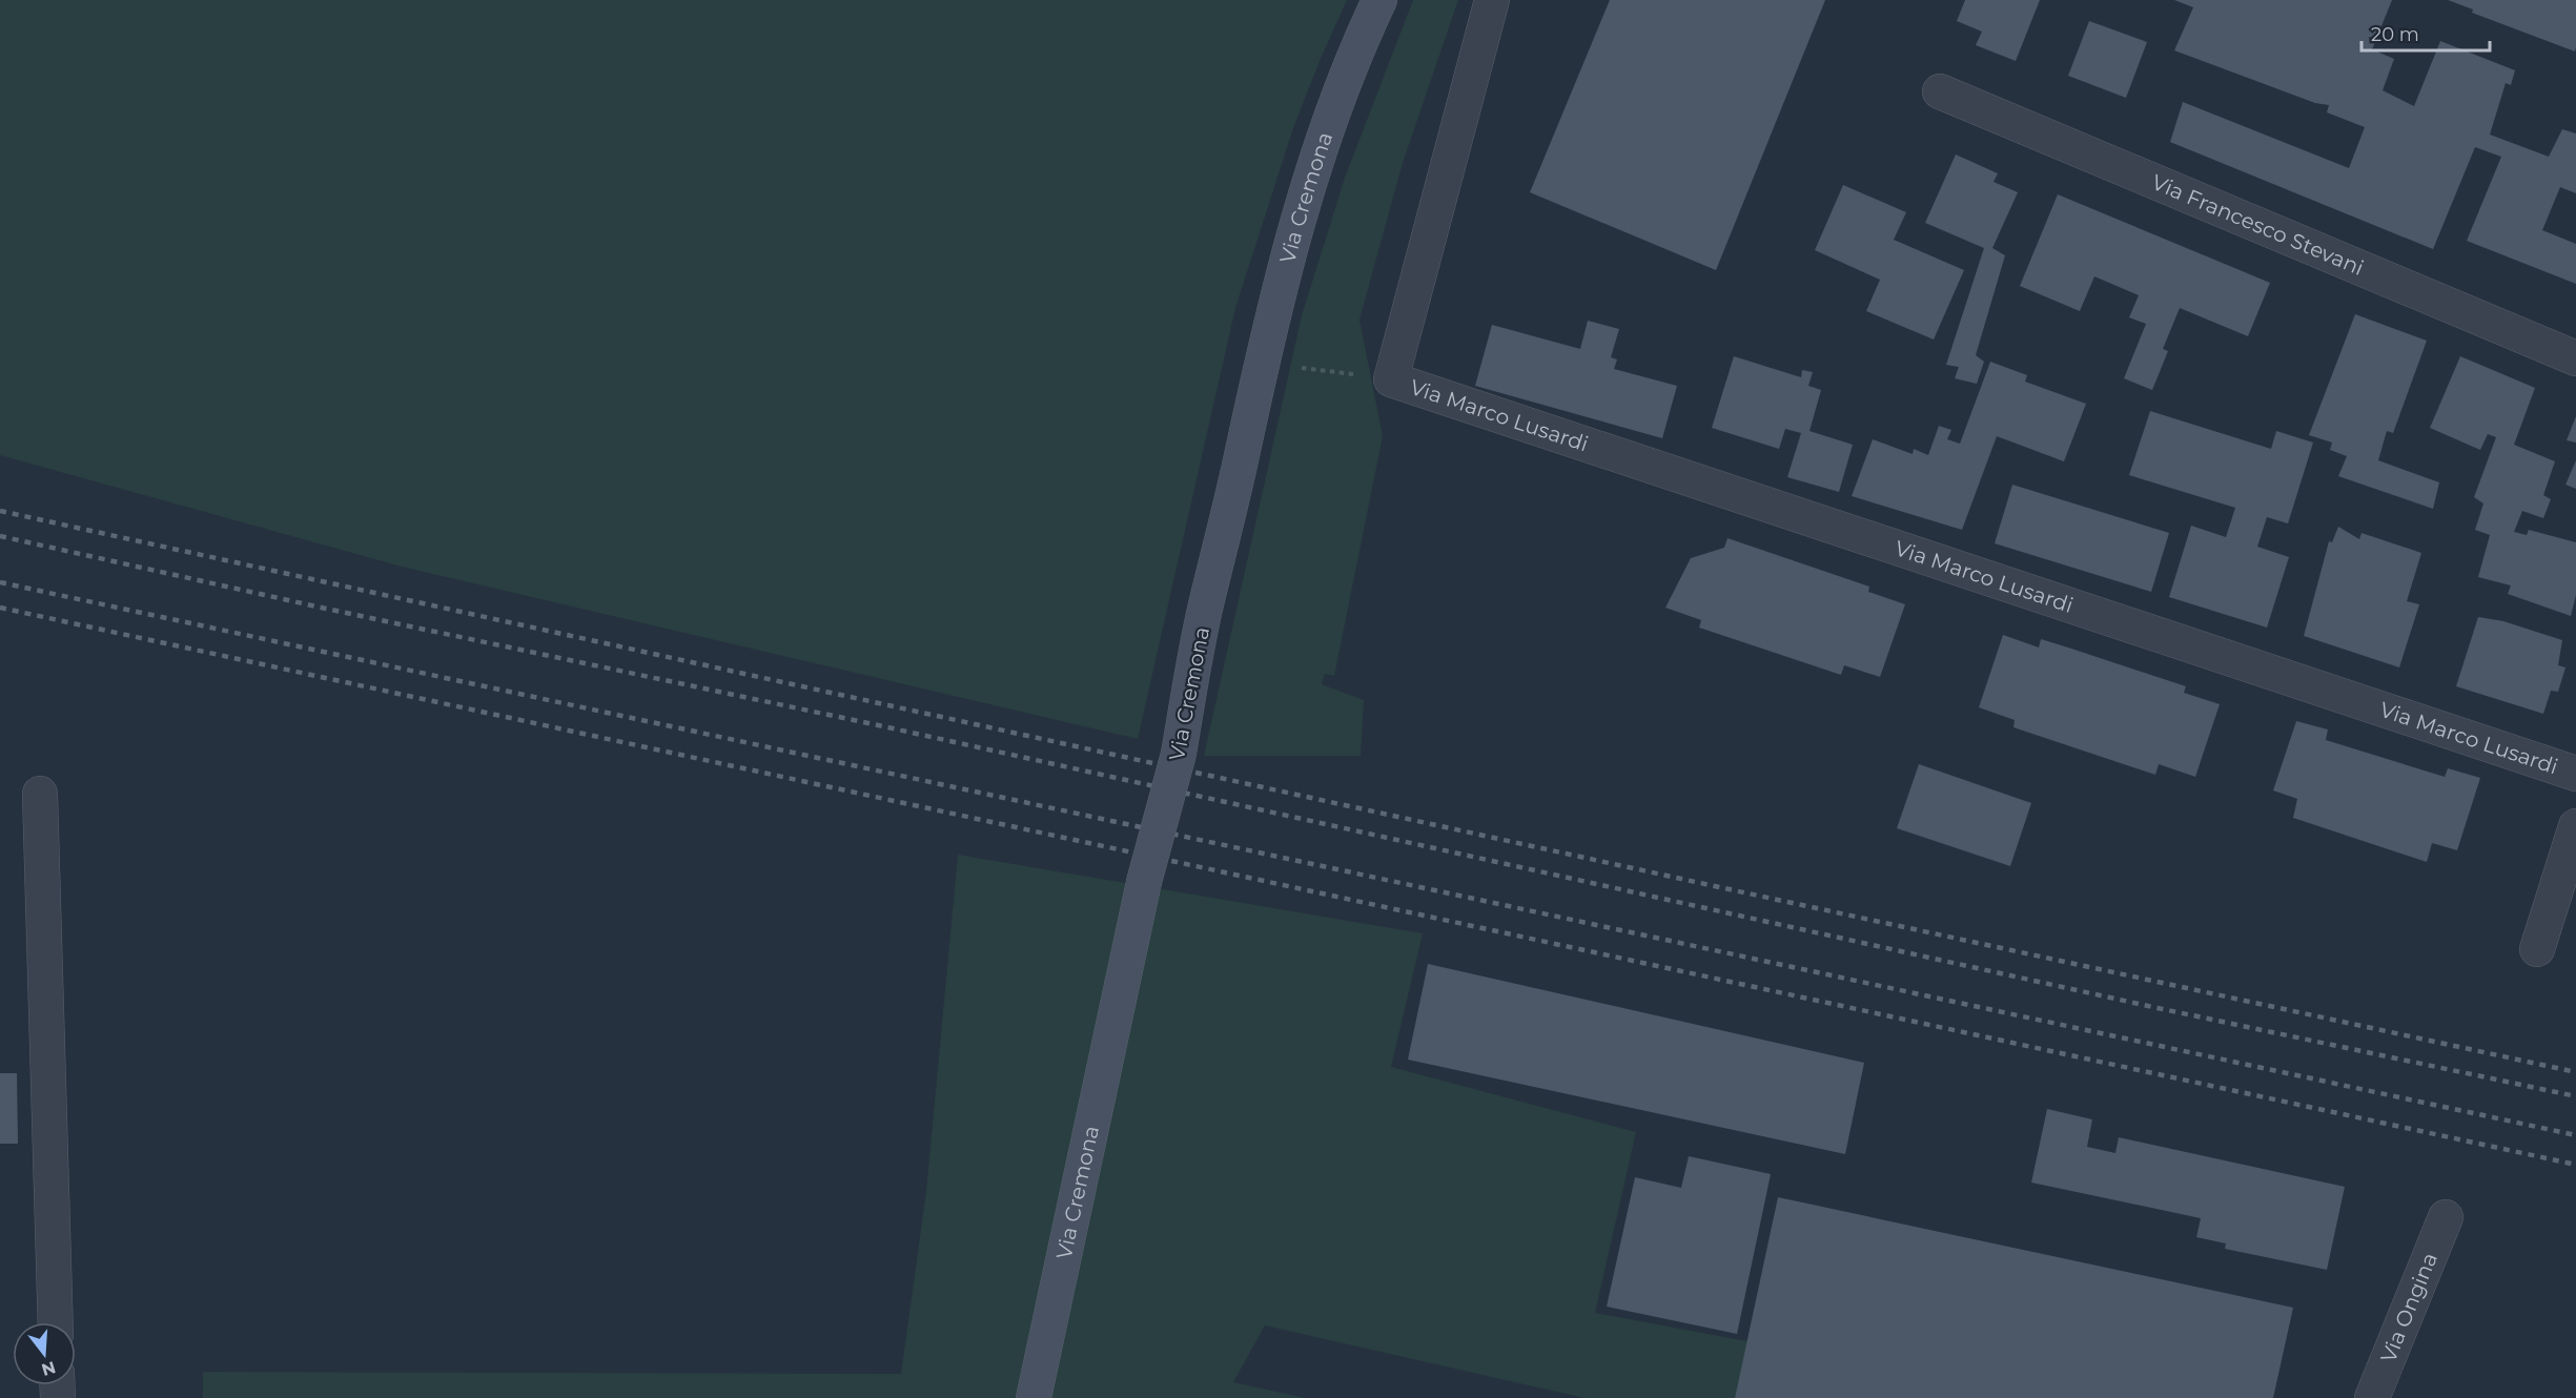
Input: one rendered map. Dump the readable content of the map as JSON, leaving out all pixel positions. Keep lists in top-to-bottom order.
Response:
{
  "streets": {
    "main road": ["Via Cremona"],
    "street": ["Via Francesco Stevani", "Via Marco Lusardi", "Via Ongina"]
  },
  "scale_bar": "20 m",
  "north": "bottom"
}
